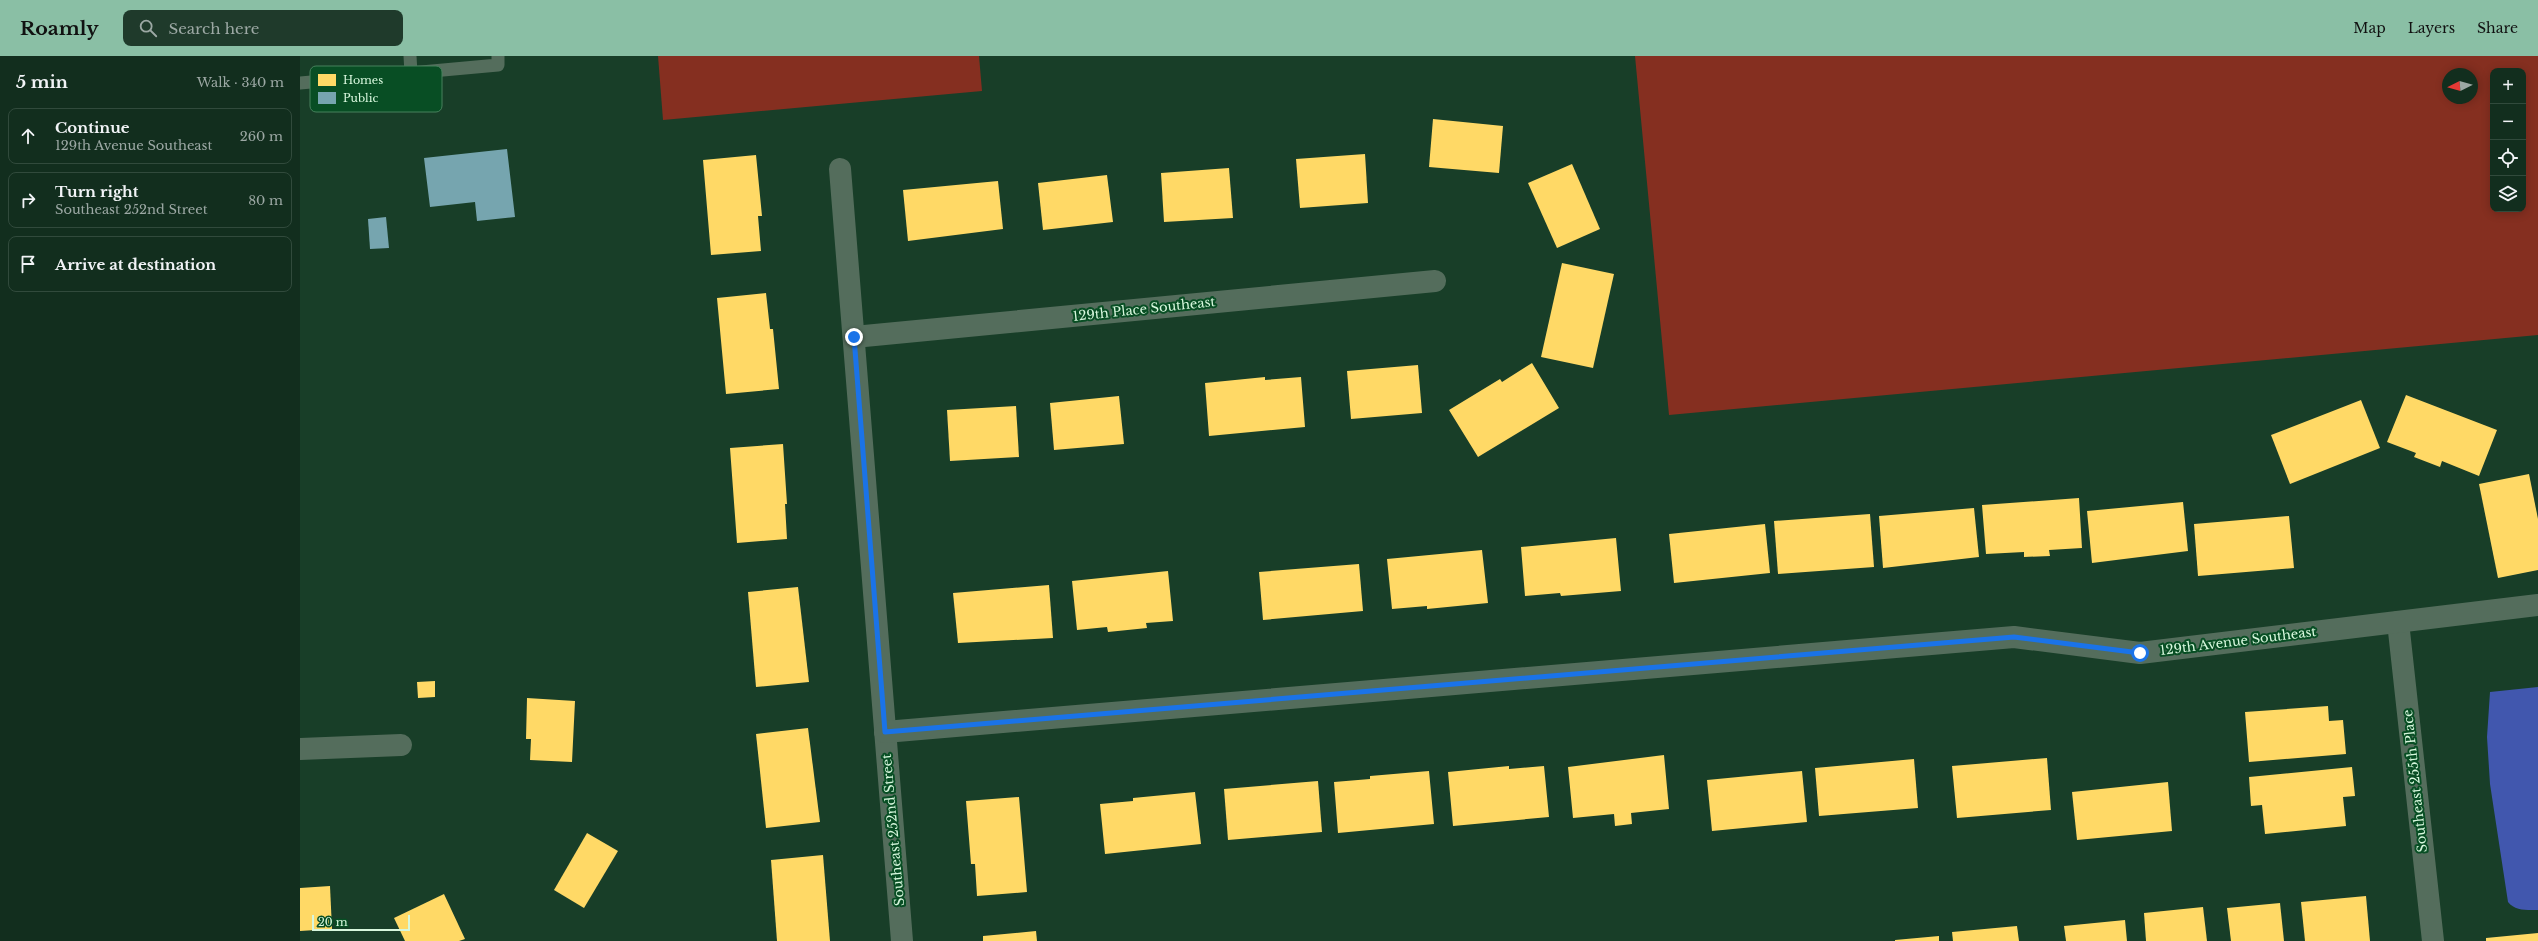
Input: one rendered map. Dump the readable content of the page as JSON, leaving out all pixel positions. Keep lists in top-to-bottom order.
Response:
{
  "streets": {
    "street": [
      "129th Place Southeast",
      "129th Avenue Southeast",
      "Southeast 255th Place",
      "Southeast 252nd Street"
    ]
  },
  "crossings": [
    ["129th Place Southeast", "Southeast 252nd Street"],
    ["129th Avenue Southeast", "Southeast 255th Place"],
    ["129th Avenue Southeast", "Southeast 252nd Street"]
  ],
  "legend": ["Homes", "Public"],
  "scale_bar": "20 m",
  "north": "left",
  "page": {
    "header": "Roamly",
    "search": "Search here",
    "nav": ["Map", "Layers", "Share"],
    "heading": ["5 min", "Walk · 340 m"],
    "map_buttons": ["+", "−"],
    "list": [
      ["Continue", "129th Avenue Southeast", "260 m"],
      ["Turn right", "Southeast 252nd Street", "80 m"],
      "Arrive at destination"
    ],
    "scale": "20 m"
  }
}
